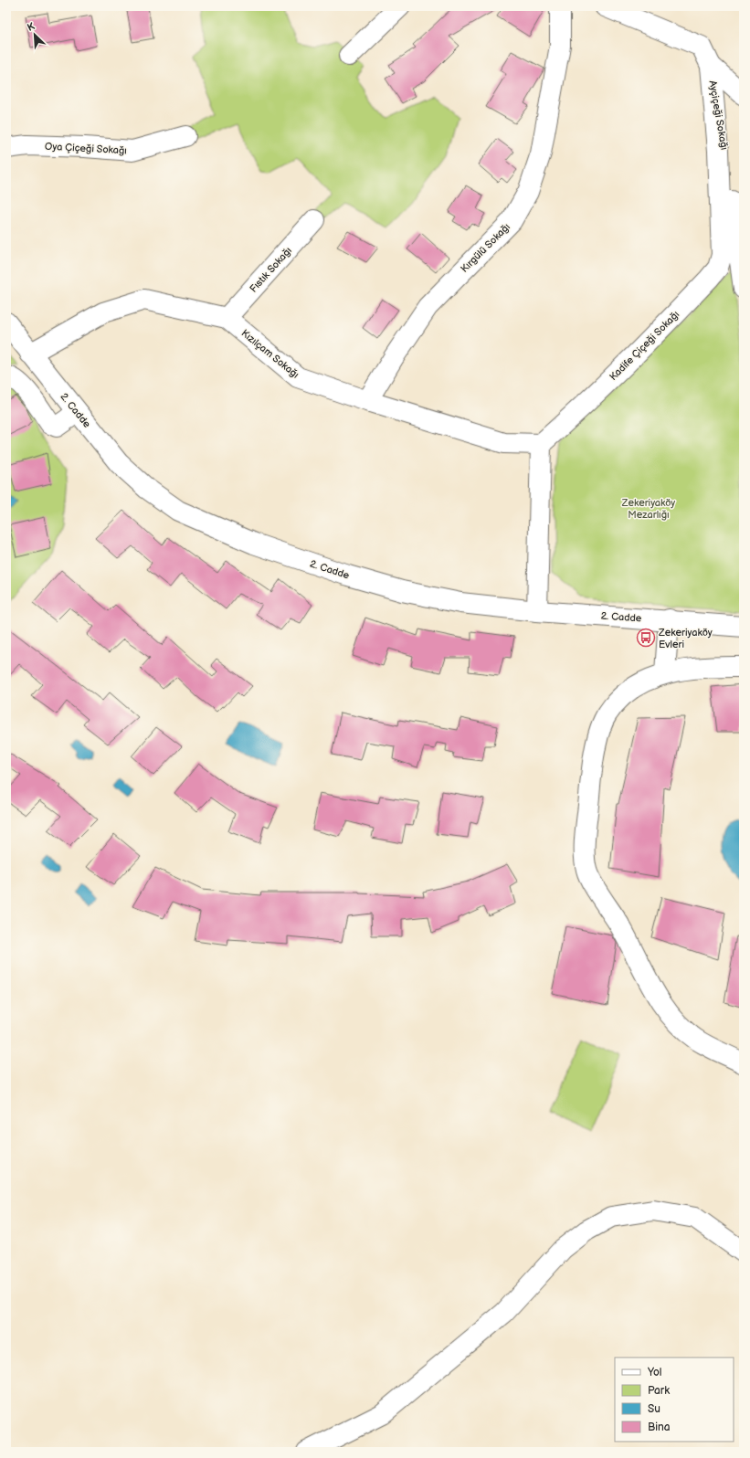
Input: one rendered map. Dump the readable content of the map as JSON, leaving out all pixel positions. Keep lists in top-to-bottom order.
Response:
{
  "streets": {
    "street": [
      "Ayçiçeği Sokağı",
      "Oya Çiçeği Sokağı",
      "Kırgülü Sokağı",
      "Fıstık Sokağı",
      "Kadife Çiçeği Sokağı",
      "Kızılçam Sokağı",
      "2. Cadde"
    ]
  },
  "crossings": [
    ["Ayçiçeği Sokağı", "Kadife Çiçeği Sokağı"],
    ["Kırgülü Sokağı", "Kızılçam Sokağı"],
    ["Fıstık Sokağı", "Kızılçam Sokağı"],
    ["Kadife Çiçeği Sokağı", "Kızılçam Sokağı"],
    ["Kızılçam Sokağı", "2. Cadde"]
  ],
  "parks": ["Zekeriyaköy Mezarlığı"],
  "places": {
    "bus stop": ["Zekeriyaköy Evleri"]
  },
  "legend": [
    "Yol",
    "Park",
    "Su",
    "Bina"
  ],
  "north": "top left"
}
